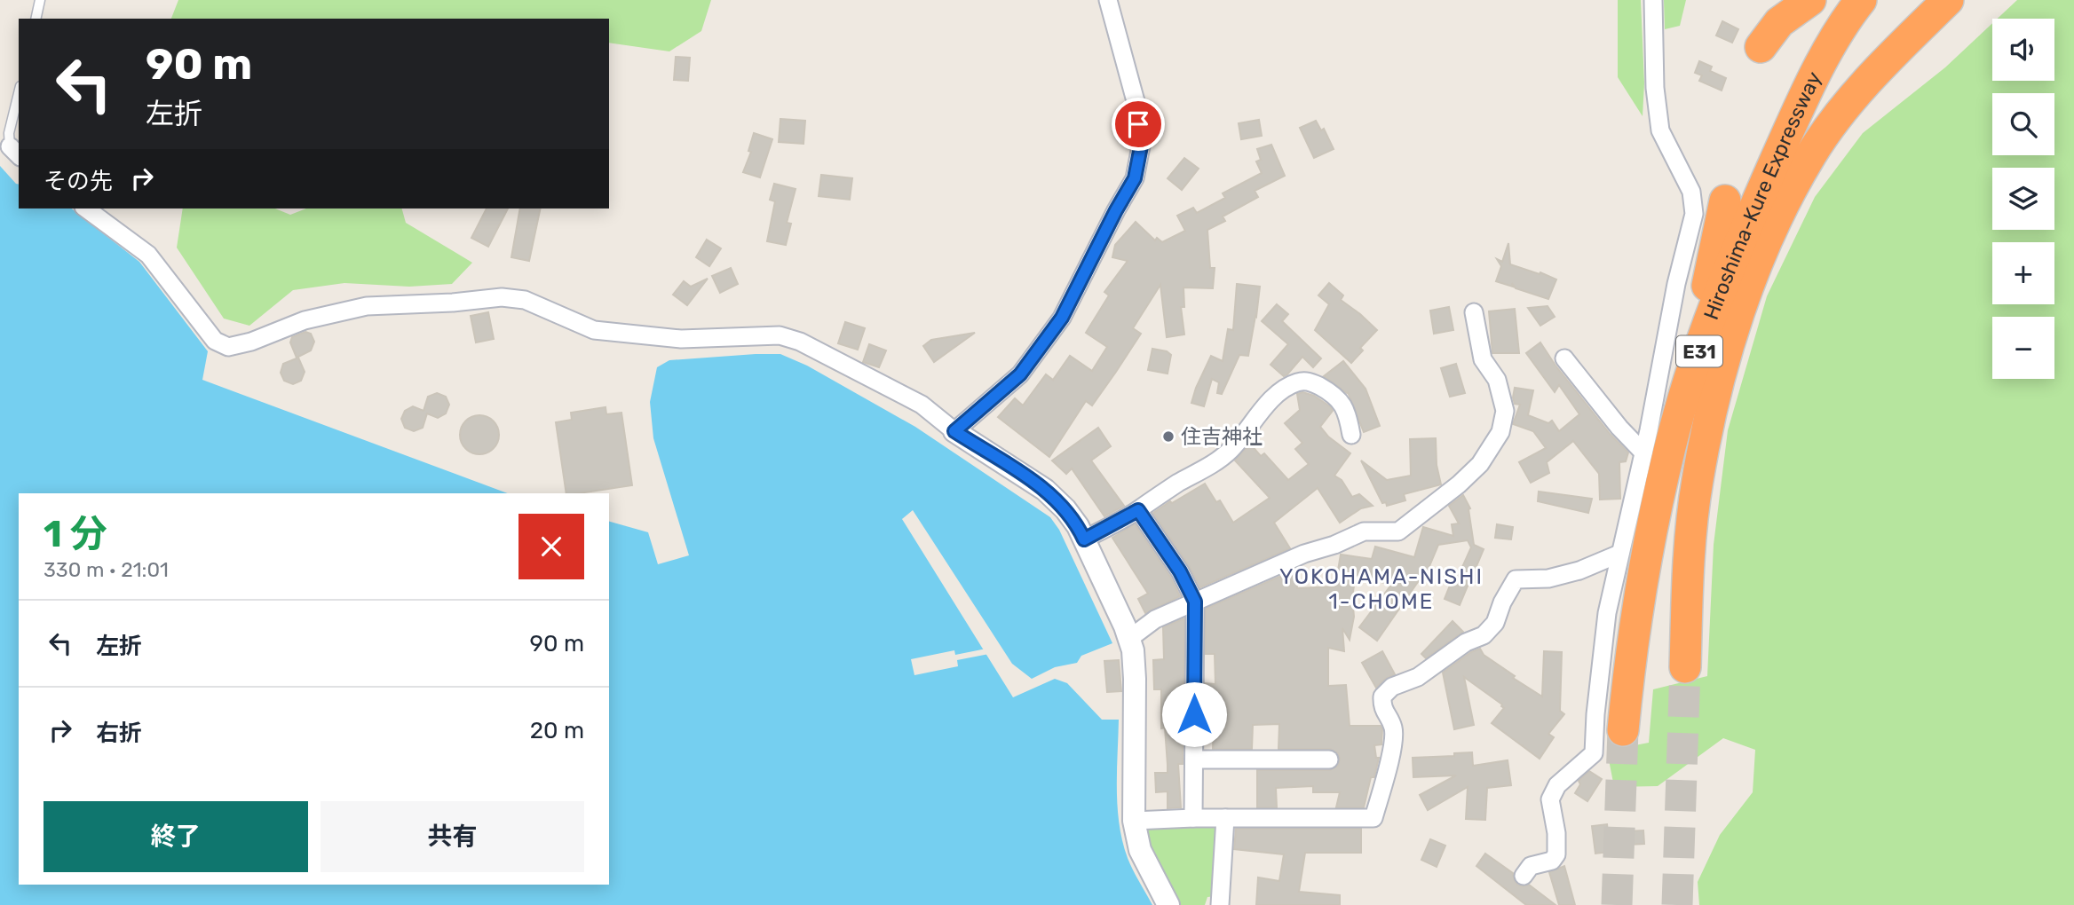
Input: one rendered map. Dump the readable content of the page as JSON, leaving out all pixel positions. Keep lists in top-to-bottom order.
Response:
{
  "streets": {
    "highway": ["Hiroshima-Kure Expressway", "E31"]
  },
  "districts": ["YOKOHAMA-NISHI 1-CHOME"],
  "places": ["住吉神社"],
  "page": {
    "map_buttons": ["+", "−"],
    "turn": ["90 m", "左折"],
    "then": "その先",
    "heading": ["1 分", "330 m · 21:01"],
    "list": [
      {
        "name": "左折",
        "value": "90 m"
      },
      {
        "name": "右折",
        "value": "20 m"
      }
    ],
    "buttons": ["終了", "共有"]
  }
}
